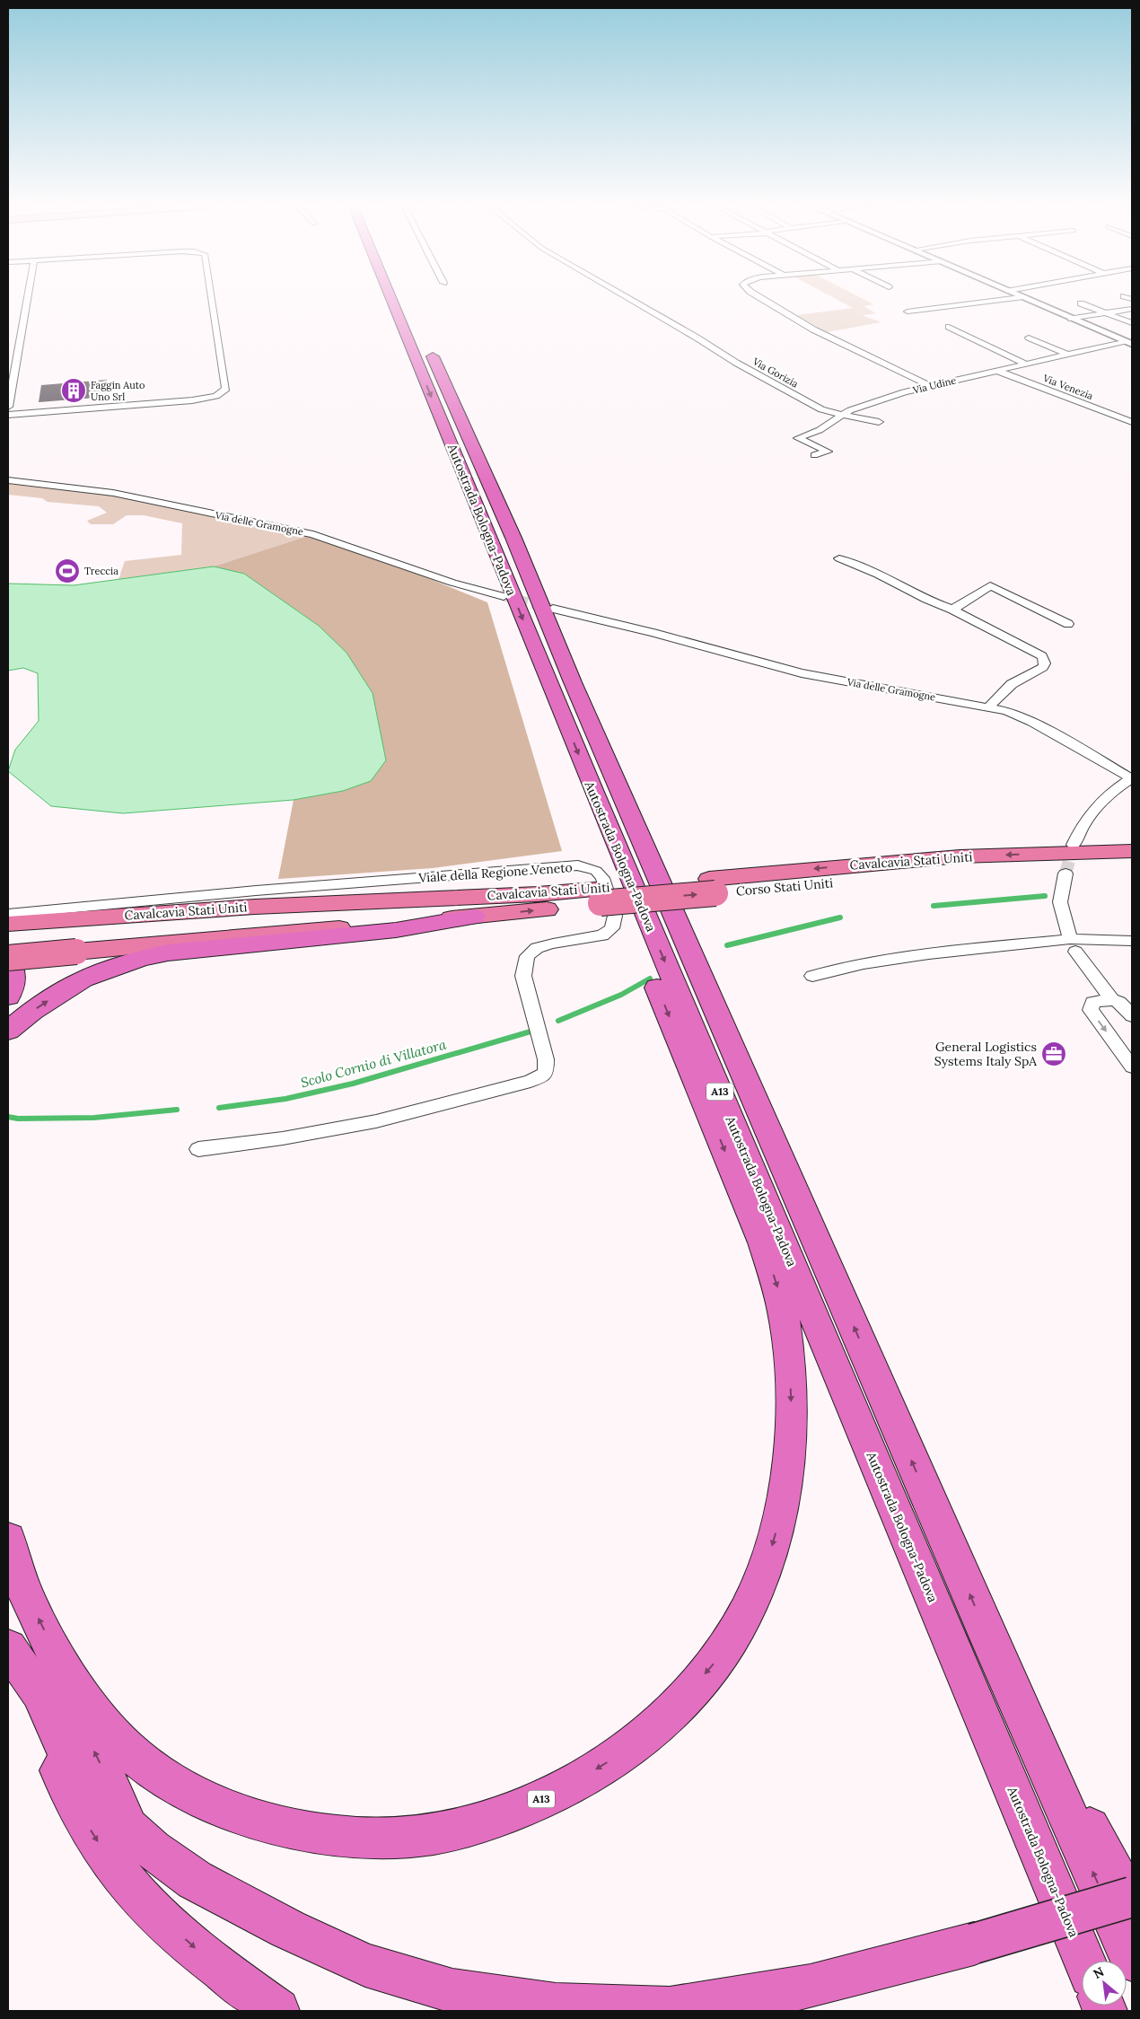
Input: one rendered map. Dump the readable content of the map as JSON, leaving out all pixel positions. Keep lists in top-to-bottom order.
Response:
{
  "streets": {
    "highway": ["Autostrada Bologna-Padova", "A13"],
    "main road": ["Cavalcavia Stati Uniti", "Corso Stati Uniti"],
    "street": [
      "Via Gorizia",
      "Via Udine",
      "Via Venezia",
      "Via delle Gramogne",
      "Viale della Regione Veneto"
    ]
  },
  "crossings": [
    ["Via Gorizia", "Via Udine"],
    ["Via Udine", "Via Venezia"],
    ["Autostrada Bologna-Padova", "A13"],
    ["Via delle Gramogne", "Corso Stati Uniti"],
    ["Cavalcavia Stati Uniti", "Viale della Regione Veneto"],
    ["Cavalcavia Stati Uniti", "Corso Stati Uniti"]
  ],
  "water": ["Scolo Cornio di Villatora"],
  "places": {
    "building": ["Faggin Auto Uno Srl"],
    "sports": ["Treccia"],
    "office": ["General Logistics Systems Italy SpA"]
  },
  "north": "top left"
}
